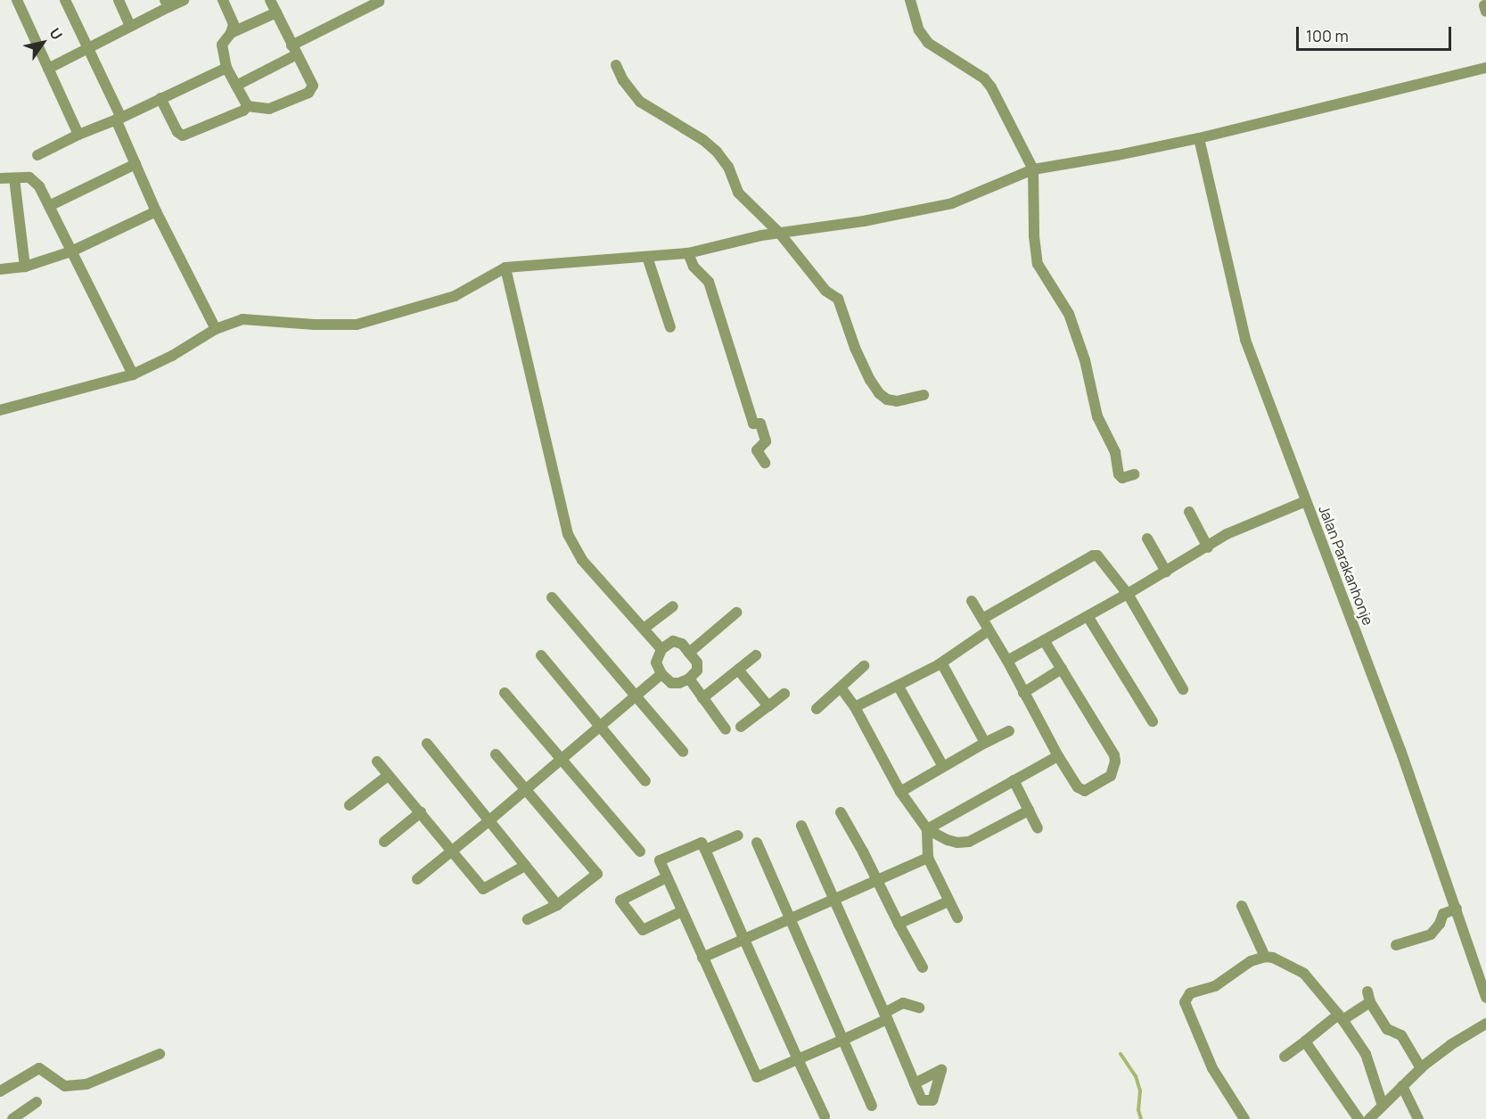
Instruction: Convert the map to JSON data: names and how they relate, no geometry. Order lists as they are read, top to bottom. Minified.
{"streets":{"street":["Jalan Parakanhonje"]},"scale_bar":"100 m","north":"top right"}
